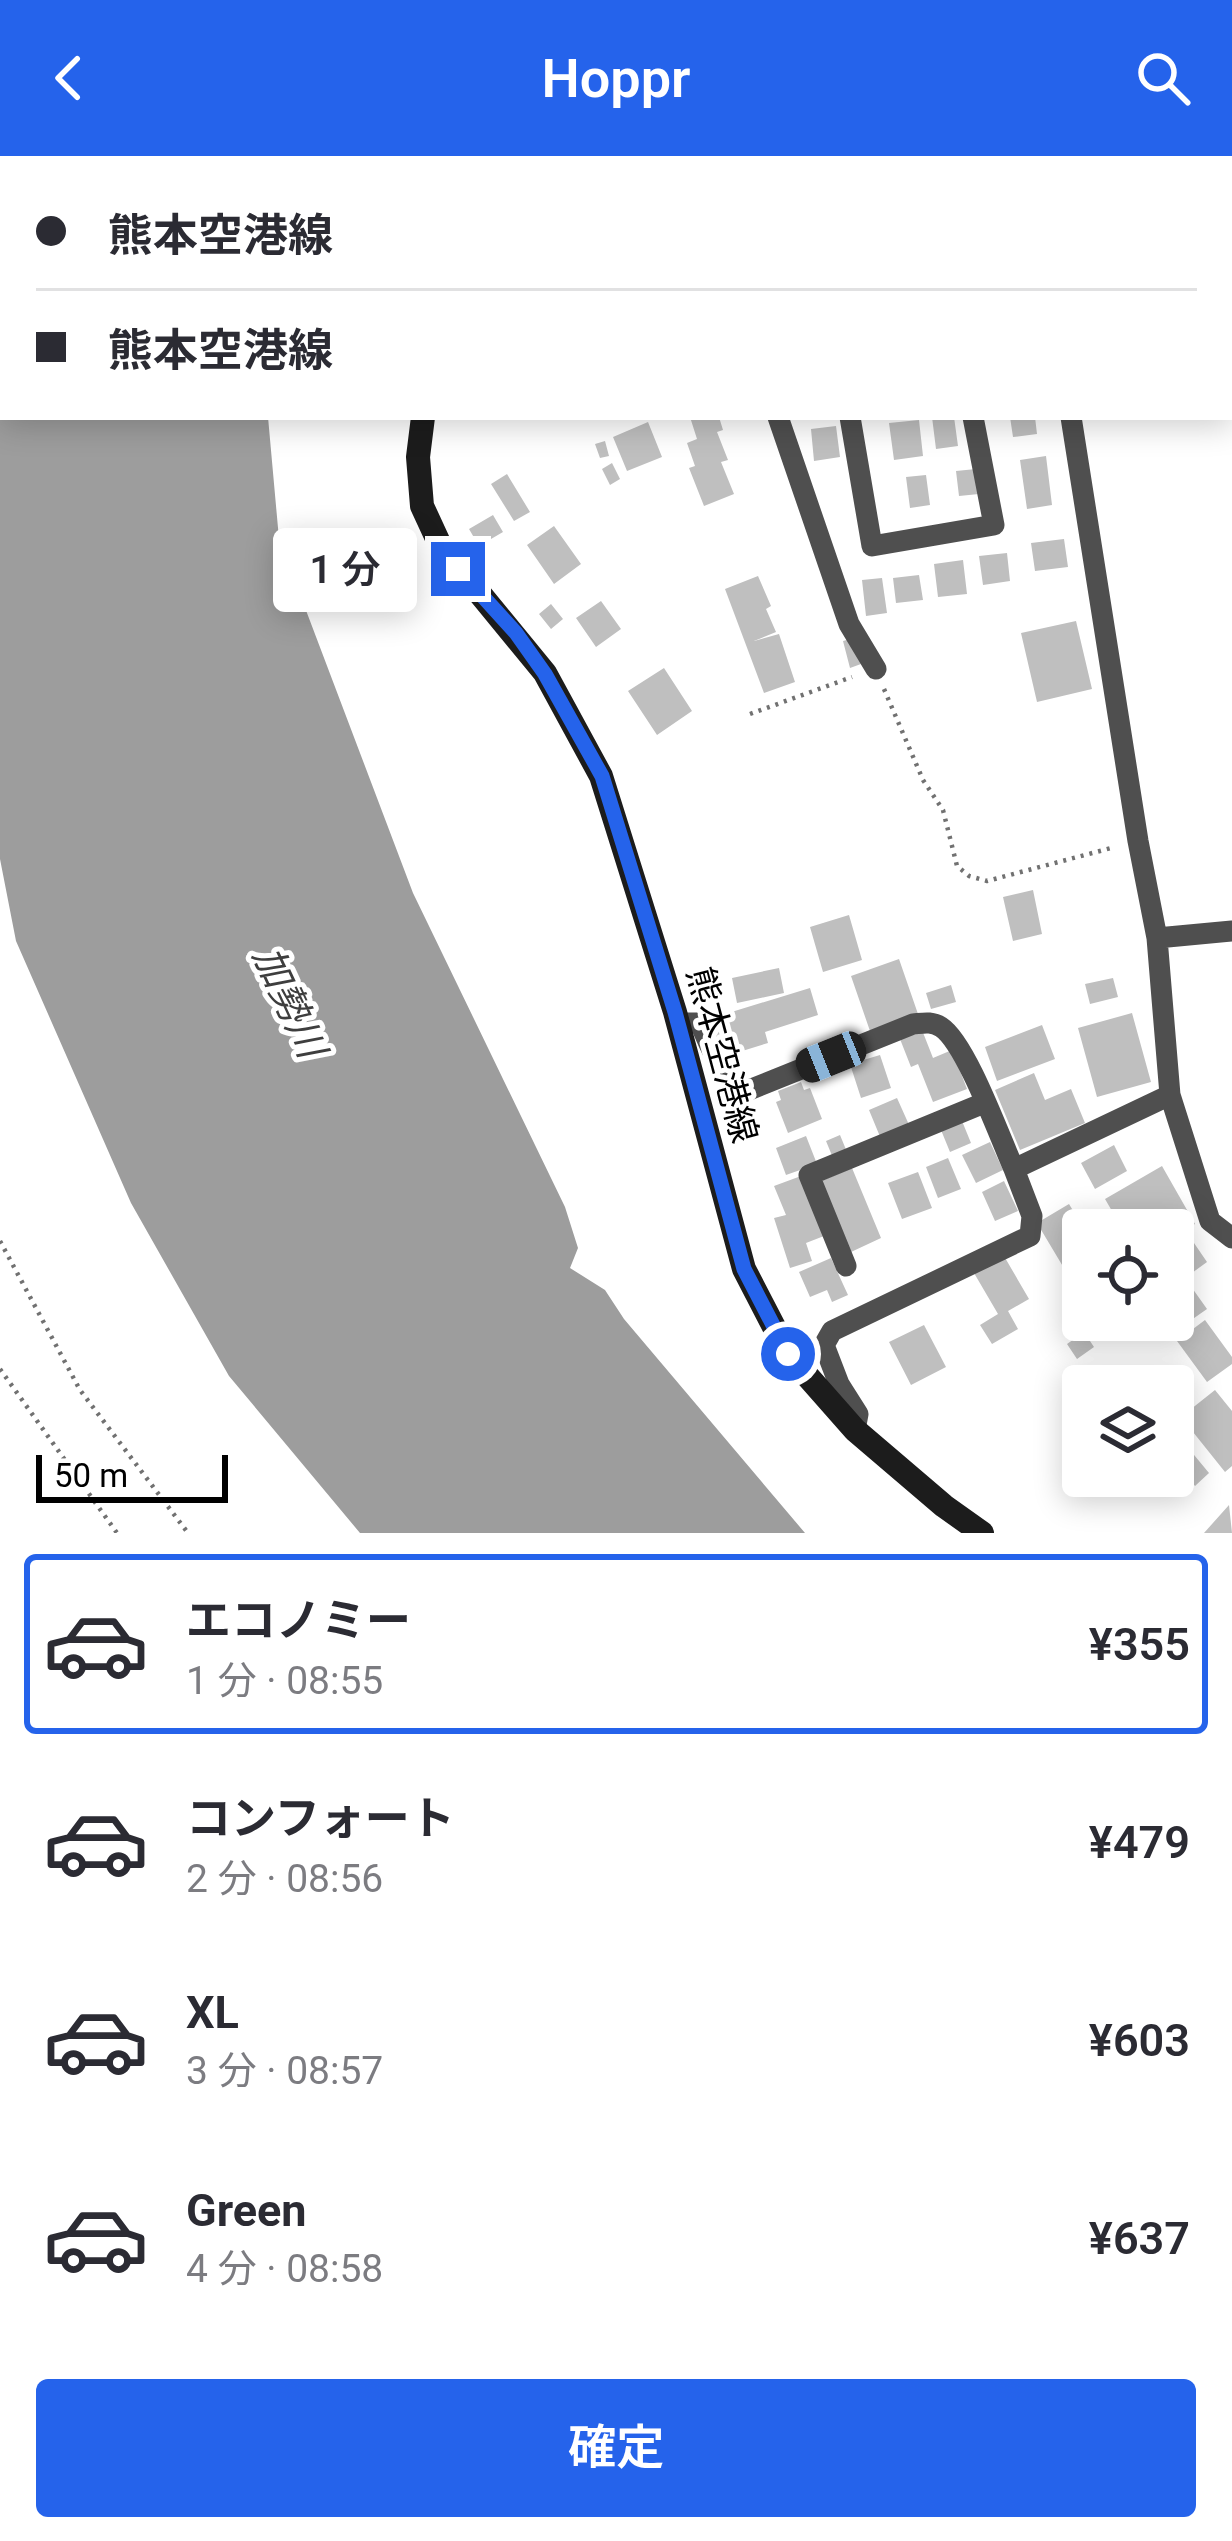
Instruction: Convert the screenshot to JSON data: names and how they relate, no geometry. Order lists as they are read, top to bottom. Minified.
{"streets":{"main road":["熊本空港線"]},"water":["加勢川"],"scale_bar":"50 m","page":{"header":"Hoppr","banner":["熊本空港線","熊本空港線"],"bubble":"1 分","scale":"50 m","list":[{"name":"エコノミー","note":"1 分 · 08:55","value":"¥355"},{"name":"コンフォート","note":"2 分 · 08:56","value":"¥479"},{"name":"XL","note":"3 分 · 08:57","value":"¥603"},{"name":"Green","note":"4 分 · 08:58","value":"¥637"}],"buttons":"確定"}}
